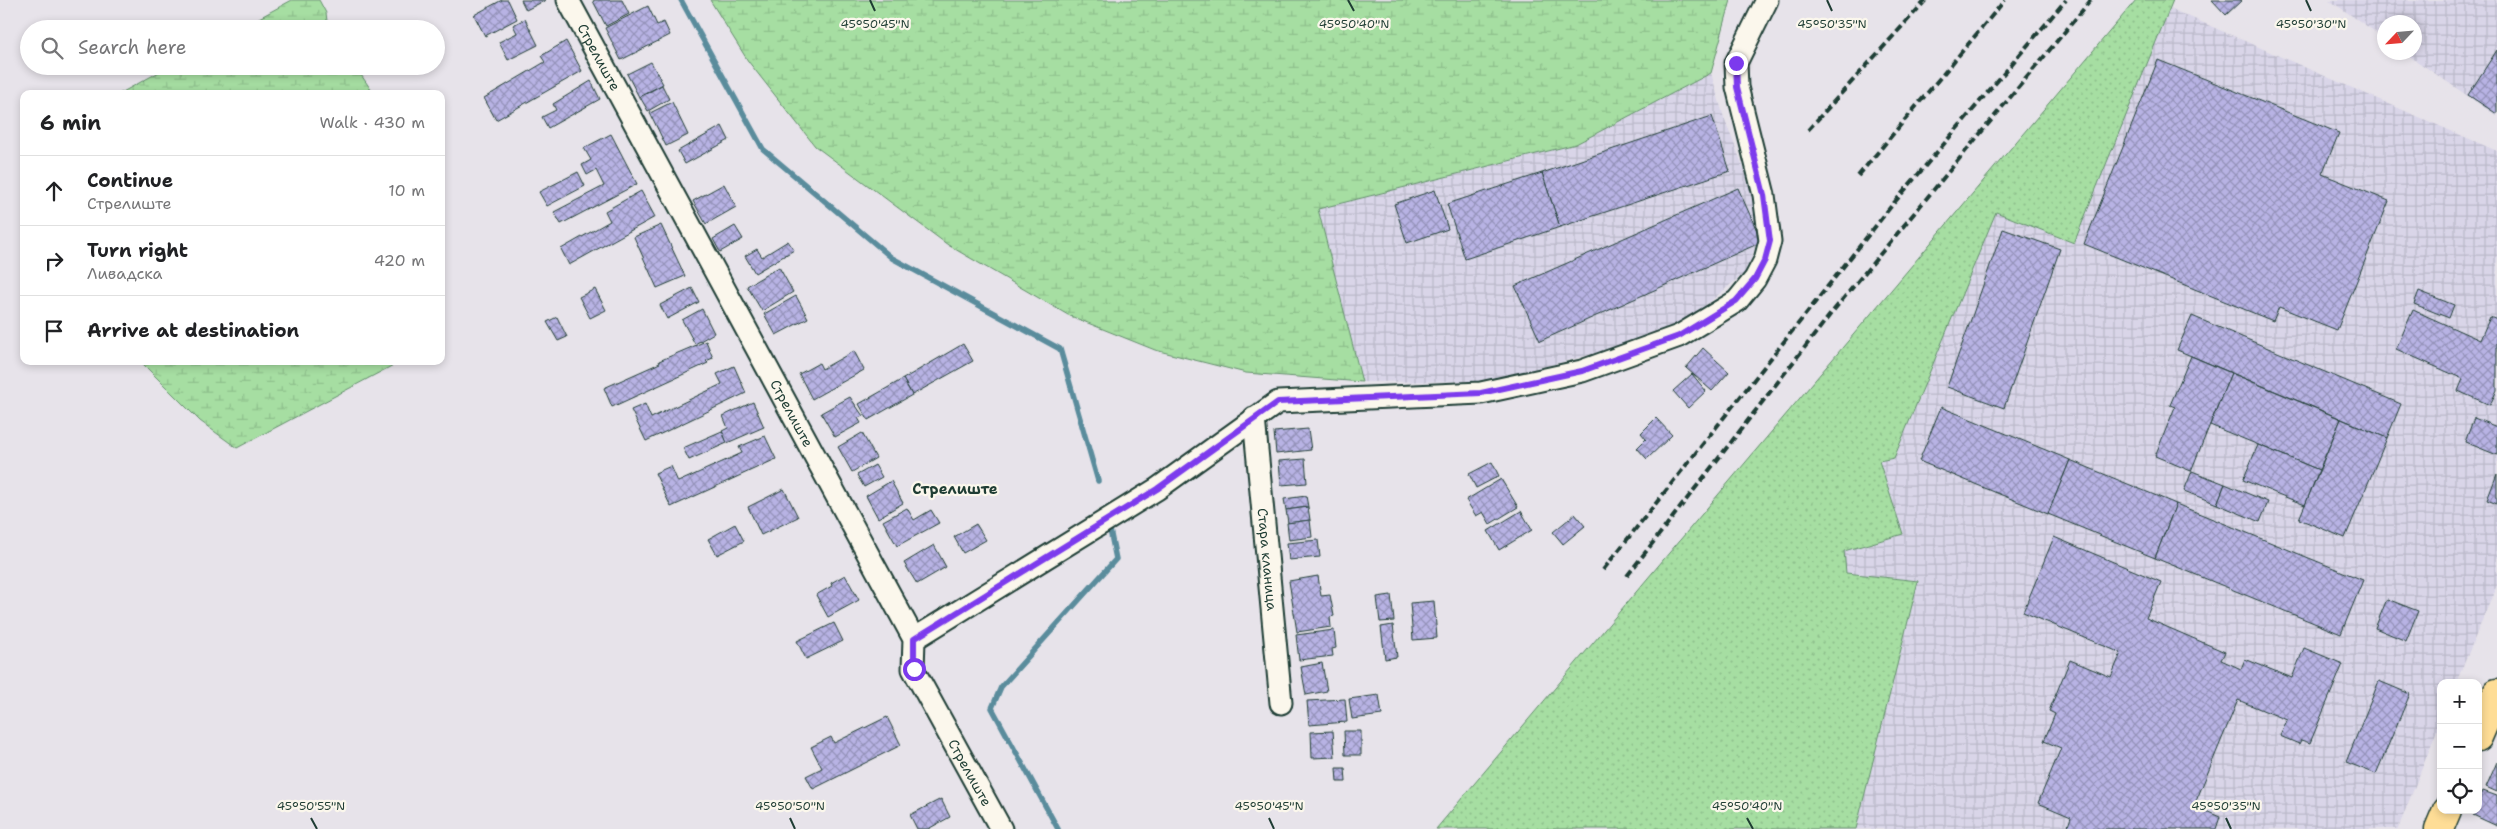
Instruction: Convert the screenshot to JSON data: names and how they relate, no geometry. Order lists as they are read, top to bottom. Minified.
{"streets":{"street":["Стрелиште","Стара кланица"]},"districts":["Стрелиште"],"north":"bottom left","page":{"search":"Search here","heading":["6 min","Walk · 430 m"],"list":[["Continue","Стрелиште","10 m"],["Turn right","Ливадска","420 m"],"Arrive at destination"],"map_buttons":["+","−"]},"coordinates":["45°50'45\"N","45°50'35\"N","45°50'30\"N","45°50'40\"N","45°50'55\"N","45°50'50\"N"]}
